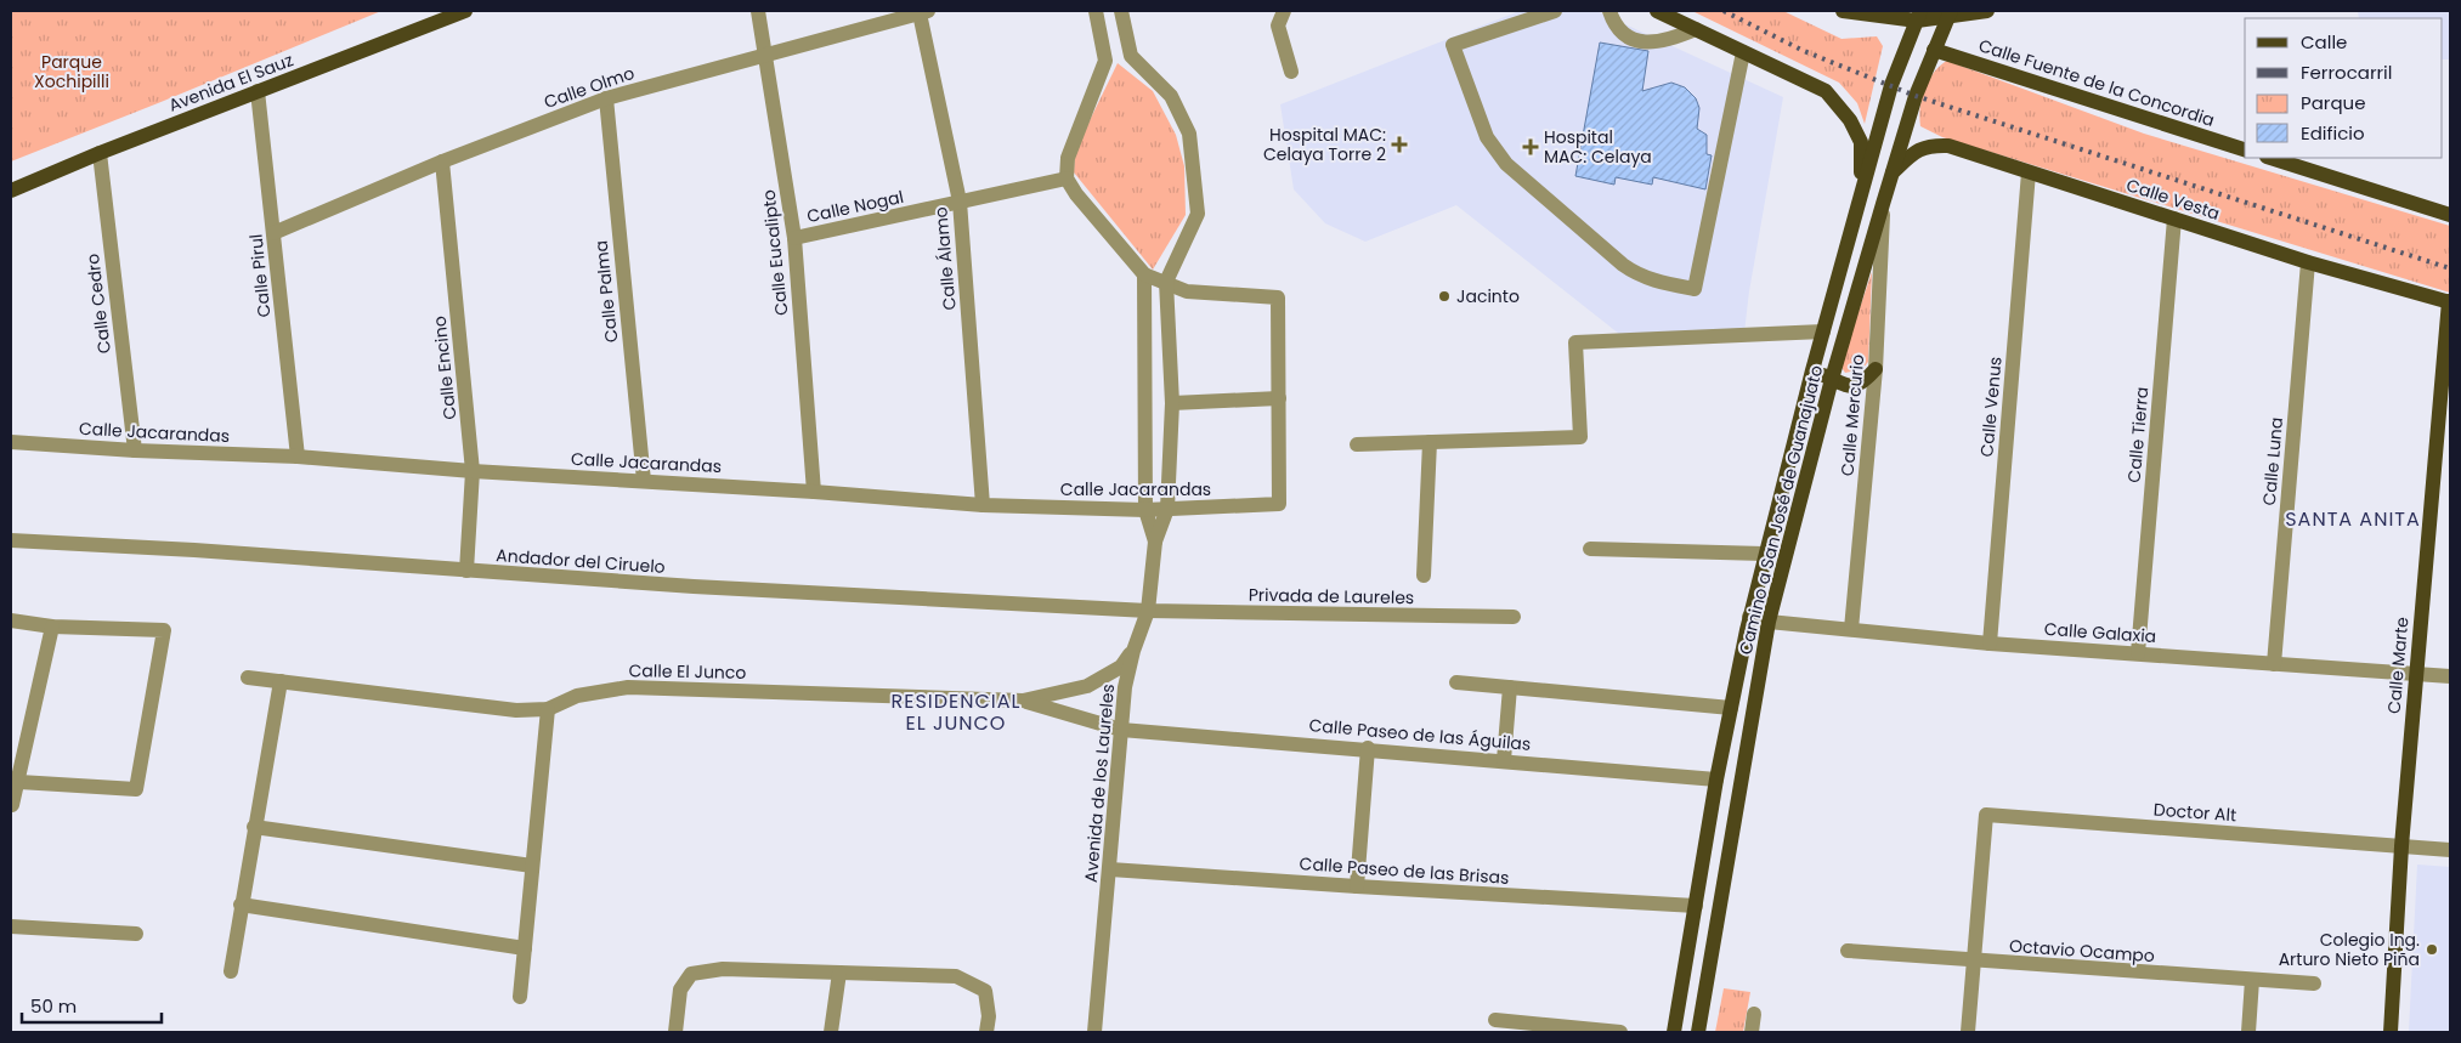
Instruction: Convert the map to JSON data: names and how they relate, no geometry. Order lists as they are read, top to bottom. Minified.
{"streets":{"main road":["Avenida El Sauz","Calle Fuente de la Concordia","Calle Vesta","Camino a San José de Guanajuato","Calle Marte"],"street":["Calle Olmo","Calle Nogal","Calle Eucalipto","Calle Álamo","Calle Pirul","Calle Palma","Calle Cedro","Calle Encino","Calle Venus","Calle Mercurio","Calle Jacarandas","Calle Tierra","Calle Luna","Andador del Ciruelo","Privada de Laureles","Calle Galaxia","Calle El Junco","Calle Paseo de las Águilas","Avenida de los Laureles","Doctor Alt","Calle Paseo de las Brisas","Octavio Ocampo"]},"crossings":[["Avenida El Sauz","Calle Pirul"],["Avenida El Sauz","Calle Cedro"],["Calle Fuente de la Concordia","Camino a San José de Guanajuato"],["Calle Olmo","Calle Eucalipto"],["Calle Olmo","Calle Álamo"],["Calle Olmo","Calle Pirul"],["Calle Olmo","Calle Palma"],["Calle Olmo","Calle Encino"],["Calle Vesta","Calle Venus"],["Calle Vesta","Calle Tierra"],["Calle Vesta","Calle Luna"],["Calle Vesta","Camino a San José de Guanajuato"],["Calle Vesta","Calle Marte"],["Calle Nogal","Calle Eucalipto"],["Calle Nogal","Calle Álamo"],["Calle Eucalipto","Calle Jacarandas"],["Calle Álamo","Calle Jacarandas"],["Calle Pirul","Calle Jacarandas"],["Calle Palma","Calle Jacarandas"],["Calle Cedro","Calle Jacarandas"],["Calle Encino","Calle Jacarandas"],["Calle Encino","Andador del Ciruelo"],["Calle Venus","Calle Galaxia"],["Calle Mercurio","Camino a San José de Guanajuato"],["Calle Mercurio","Calle Galaxia"],["Calle Jacarandas","Avenida de los Laureles"],["Calle Tierra","Calle Galaxia"],["Calle Luna","Calle Galaxia"],["Camino a San José de Guanajuato","Calle Galaxia"],["Camino a San José de Guanajuato","Calle Paseo de las Águilas"],["Camino a San José de Guanajuato","Calle Paseo de las Brisas"],["Andador del Ciruelo","Privada de Laureles"],["Andador del Ciruelo","Avenida de los Laureles"],["Privada de Laureles","Avenida de los Laureles"],["Calle Galaxia","Calle Marte"],["Calle Marte","Doctor Alt"],["Calle El Junco","Calle Paseo de las Águilas"],["Calle El Junco","Avenida de los Laureles"],["Calle Paseo de las Águilas","Avenida de los Laureles"],["Avenida de los Laureles","Calle Paseo de las Brisas"],["Doctor Alt","Octavio Ocampo"]],"districts":["SANTA ANITA","RESIDENCIAL EL JUNCO"],"parks":["Parque Xochipilli"],"places":{"health":["Hospital MAC: Celaya Torre 2","Hospital MAC: Celaya"],"other":["Jacinto","Colegio Ing. Arturo Nieto Piña"]},"legend":["Calle","Ferrocarril","Parque","Edificio"],"scale_bar":"50 m"}
